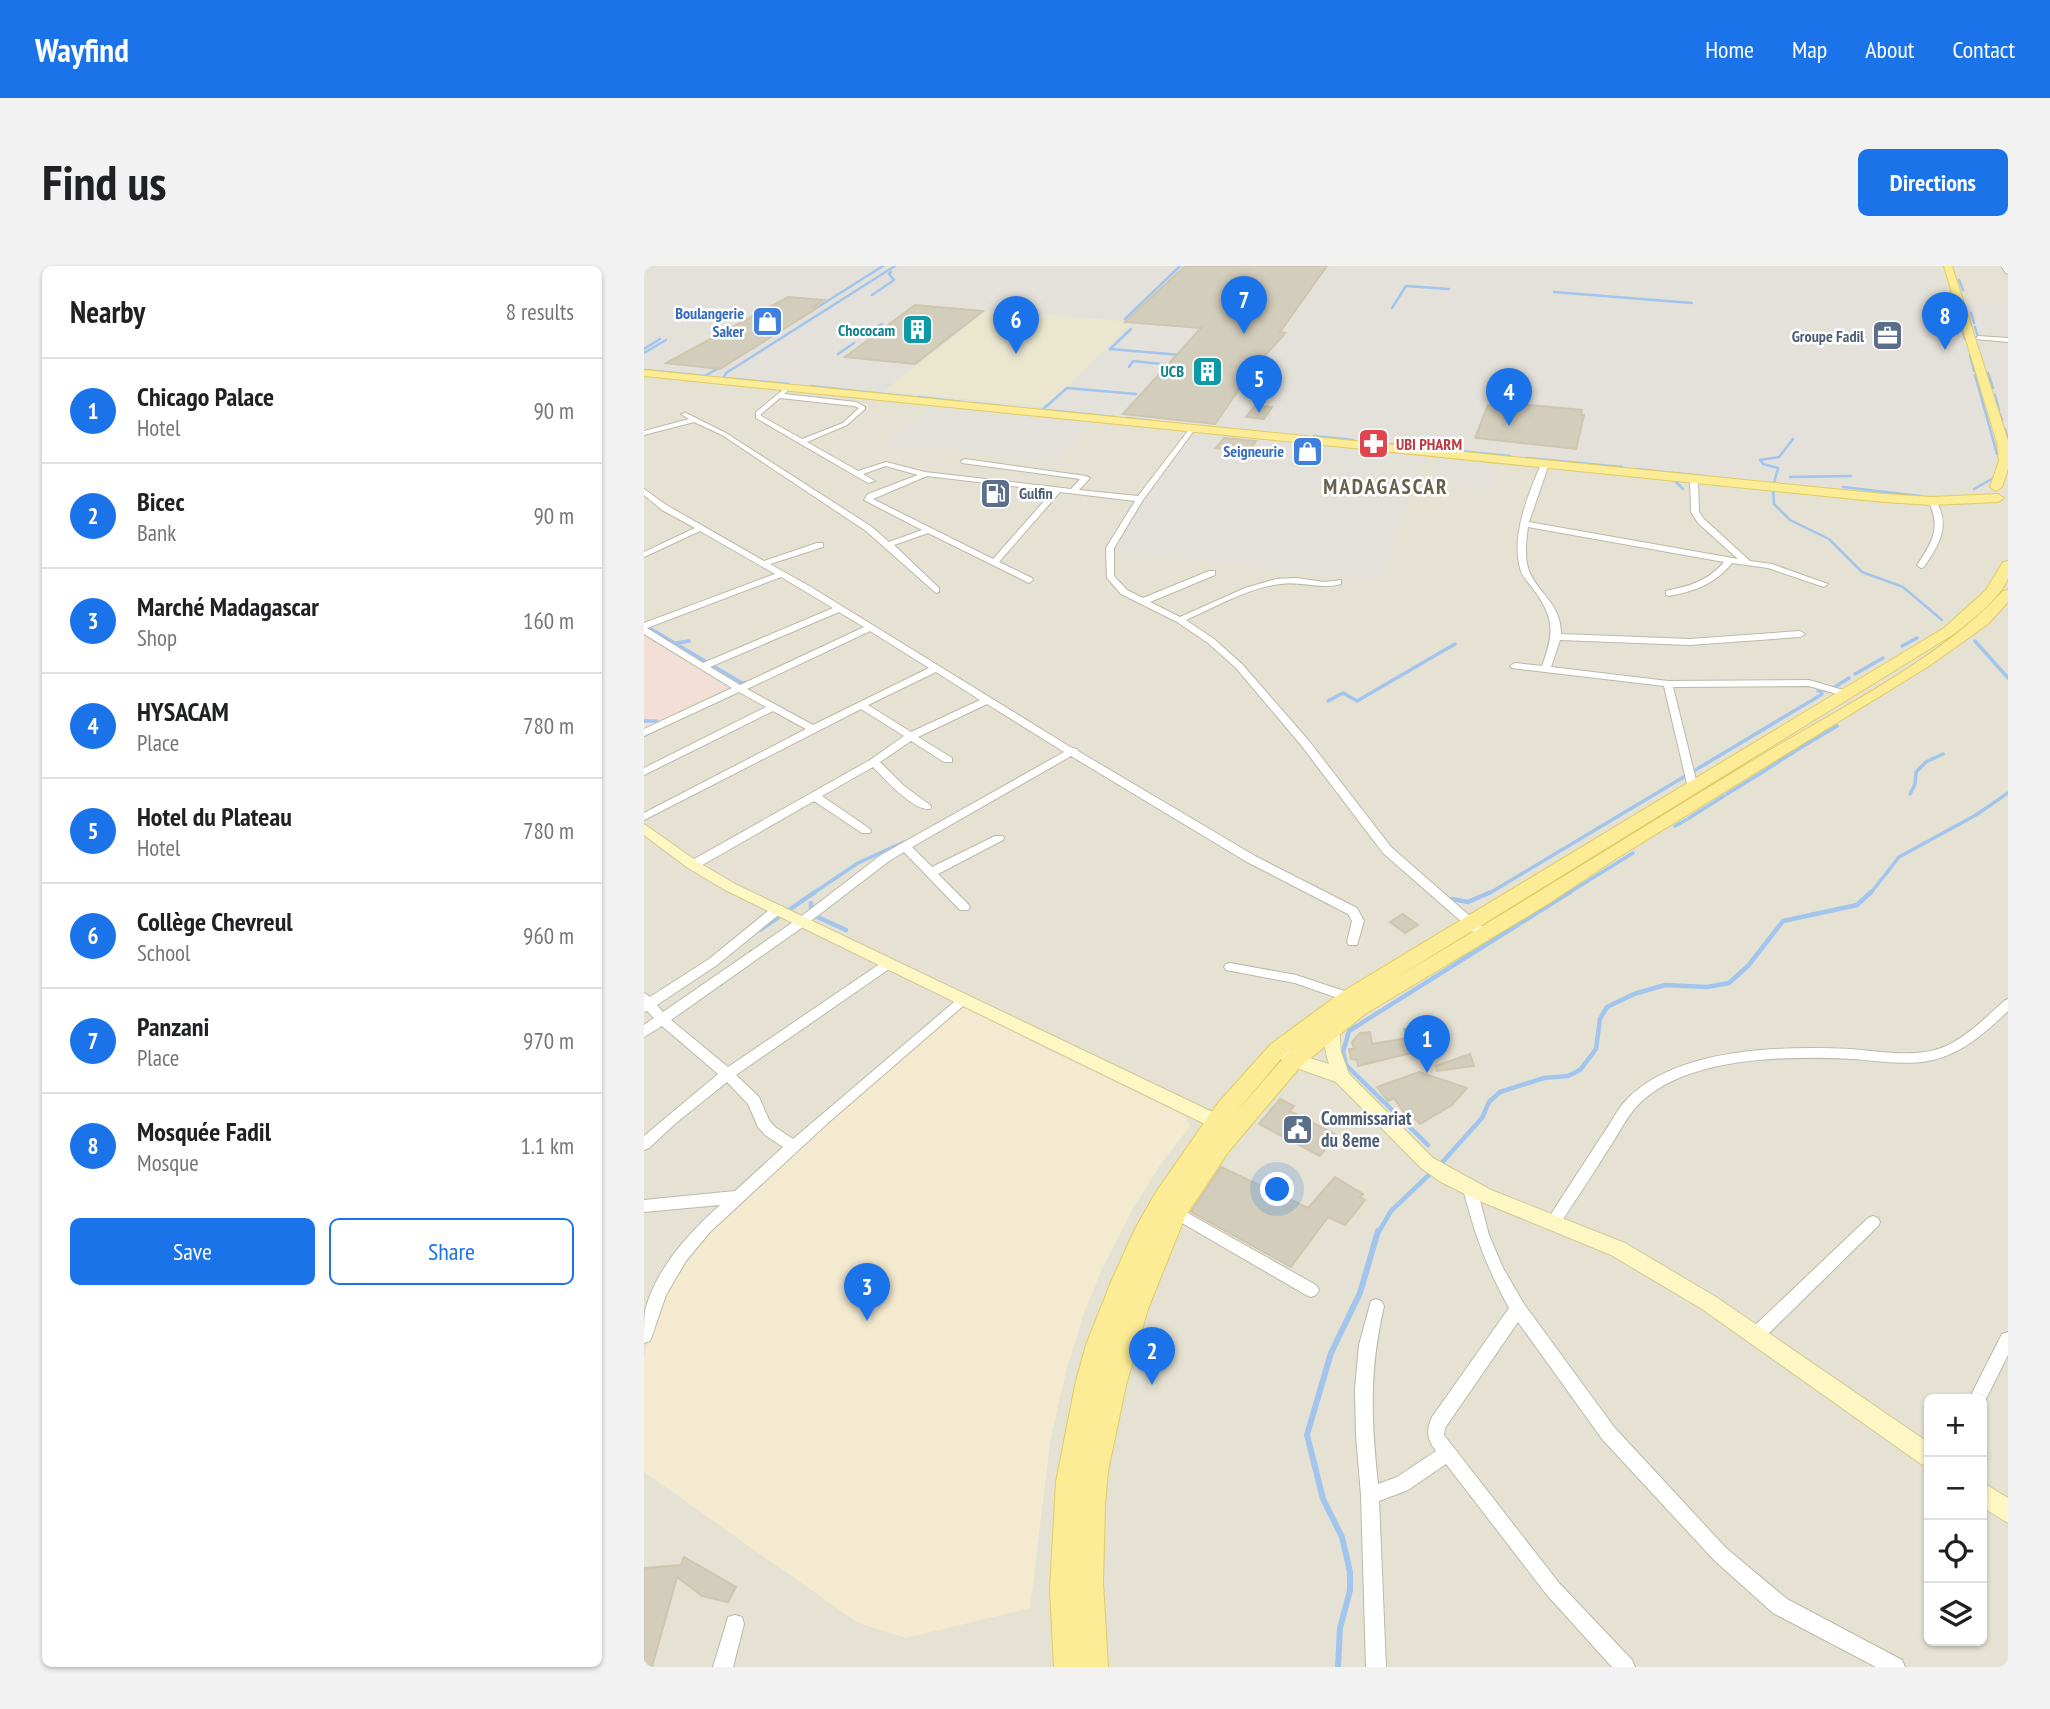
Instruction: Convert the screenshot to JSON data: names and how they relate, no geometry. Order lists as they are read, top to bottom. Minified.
{"districts":["MADAGASCAR"],"places":{"shop":["Boulangerie Saker","Seigneurie"],"building":["Chococam","UCB"],"office":["Groupe Fadil"],"pharmacy":["UBI PHARM"],"fuel station":["Gulfin"],"public building":["Commissariat du 8eme"]},"page":{"header":"Wayfind","nav":["Home","Map","About","Contact"],"buttons":["Directions",["Save","Share"]],"title":"Find us","heading":["Nearby","8 results"],"pins":["7","8","6","5","4","1","3","2"],"list":[{"mark":"1","name":"Chicago Palace","note":"Hotel","value":"90 m"},{"mark":"2","name":"Bicec","note":"Bank","value":"90 m"},{"mark":"3","name":"Marché Madagascar","note":"Shop","value":"160 m"},{"mark":"4","name":"HYSACAM","note":"Place","value":"780 m"},{"mark":"5","name":"Hotel du Plateau","note":"Hotel","value":"780 m"},{"mark":"6","name":"Collège Chevreul","note":"School","value":"960 m"},{"mark":"7","name":"Panzani","note":"Place","value":"970 m"},{"mark":"8","name":"Mosquée Fadil","note":"Mosque","value":"1.1 km"}],"map_buttons":["+","−"]}}
